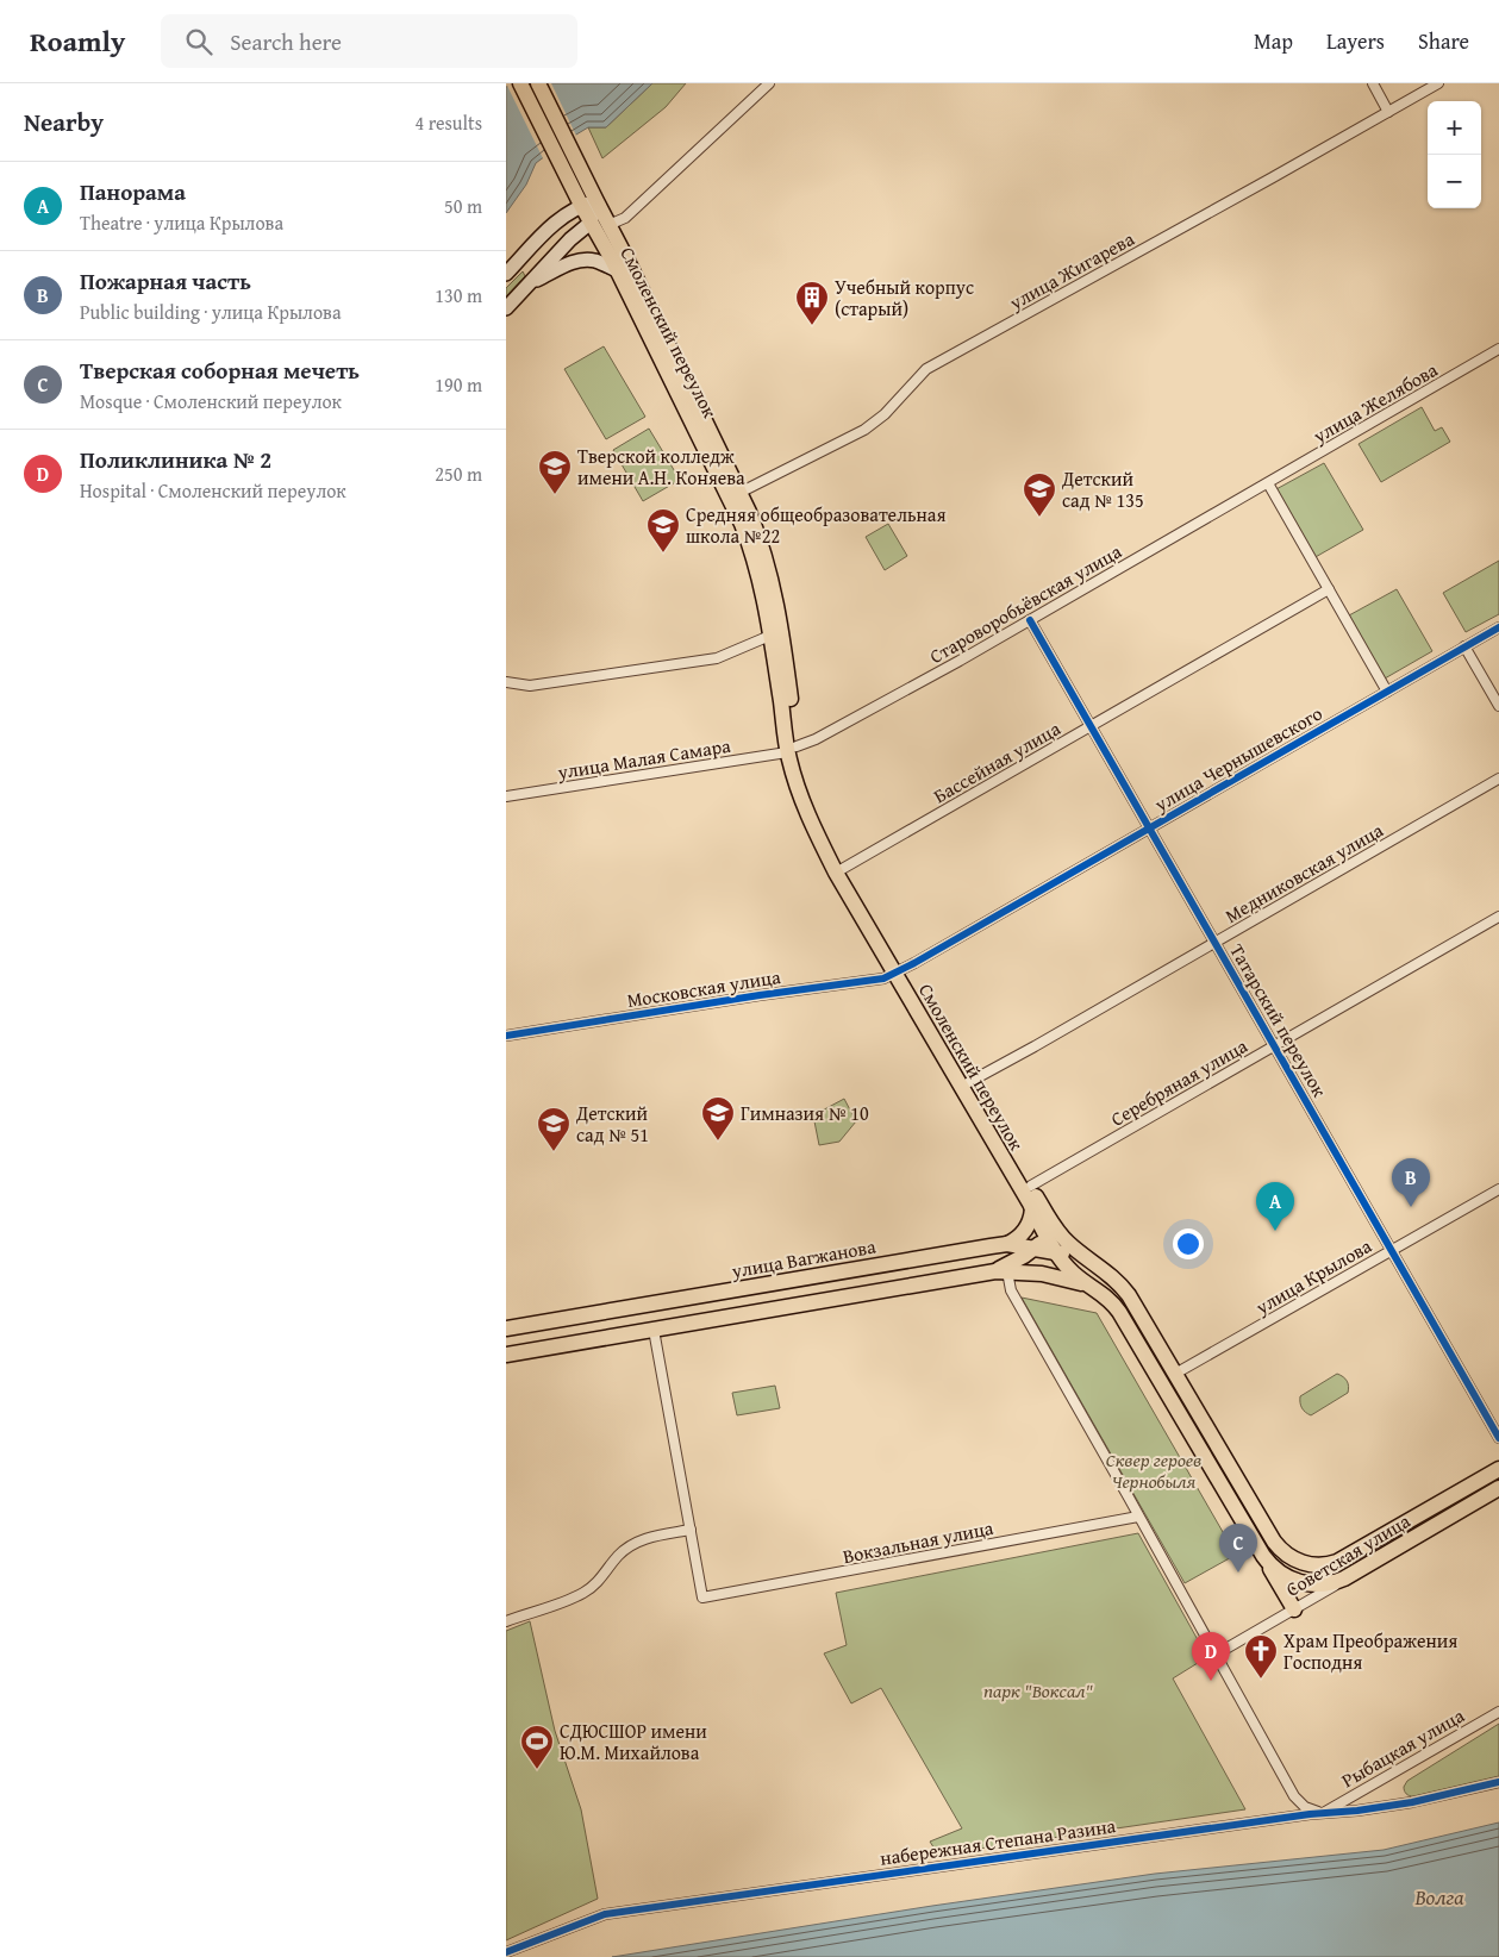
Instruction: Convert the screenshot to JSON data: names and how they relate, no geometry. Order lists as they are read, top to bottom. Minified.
{"streets":{"main road":["Смоленский переулок","улица Вагжанова","Советская улица"],"street":["улица Жигарева","улица Желябова","Староворобьёвская улица","улица Малая Самара","улица Чернышевского","Бассейная улица","Медниковская улица","Московская улица","Татарский переулок","Серебряная улица","улица Крылова","Вокзальная улица","Рыбацкая улица","набережная Степана Разина"]},"crossings":[["улица Жигарева","Смоленский переулок"],["Смоленский переулок","Староворобьёвская улица"],["Смоленский переулок","улица Малая Самара"],["Смоленский переулок","улица Чернышевского"],["Смоленский переулок","Бассейная улица"],["Смоленский переулок","Медниковская улица"],["Смоленский переулок","Московская улица"],["Смоленский переулок","Серебряная улица"],["Смоленский переулок","улица Вагжанова"],["Смоленский переулок","улица Крылова"],["Смоленский переулок","Советская улица"],["улица Желябова","Староворобьёвская улица"],["Староворобьёвская улица","улица Малая Самара"],["Староворобьёвская улица","Татарский переулок"],["улица Чернышевского","Московская улица"],["улица Чернышевского","Татарский переулок"],["Бассейная улица","Татарский переулок"],["Медниковская улица","Татарский переулок"],["Татарский переулок","Серебряная улица"],["Татарский переулок","улица Крылова"],["Рыбацкая улица","набережная Степана Разина"]],"water":["Волга"],"parks":["Сквер героев Чернобыля","парк \"Воксал\""],"places":{"building":["Учебный корпус (старый)"],"school or university":["Тверской колледж имени А.Н. Коняева","Детский сад № 135","Средняя общеобразовательная школа №22","Гимназия № 10","Детский сад № 51"],"church":["Храм Преображения Господня"],"sports":["СДЮСШОР имени Ю.М. Михайлова"]},"page":{"header":"Roamly","search":"Search here","nav":["Map","Layers","Share"],"heading":["Nearby","4 results"],"map_buttons":["+","−"],"list":[{"mark":"A","name":"Панорама","note":"Theatre · улица Крылова","value":"50 m"},{"mark":"B","name":"Пожарная часть","note":"Public building · улица Крылова","value":"130 m"},{"mark":"C","name":"Тверская соборная мечеть","note":"Mosque · Смоленский переулок","value":"190 m"},{"mark":"D","name":"Поликлиника № 2","note":"Hospital · Смоленский переулок","value":"250 m"}],"pins":["B","A","C","D"]}}
